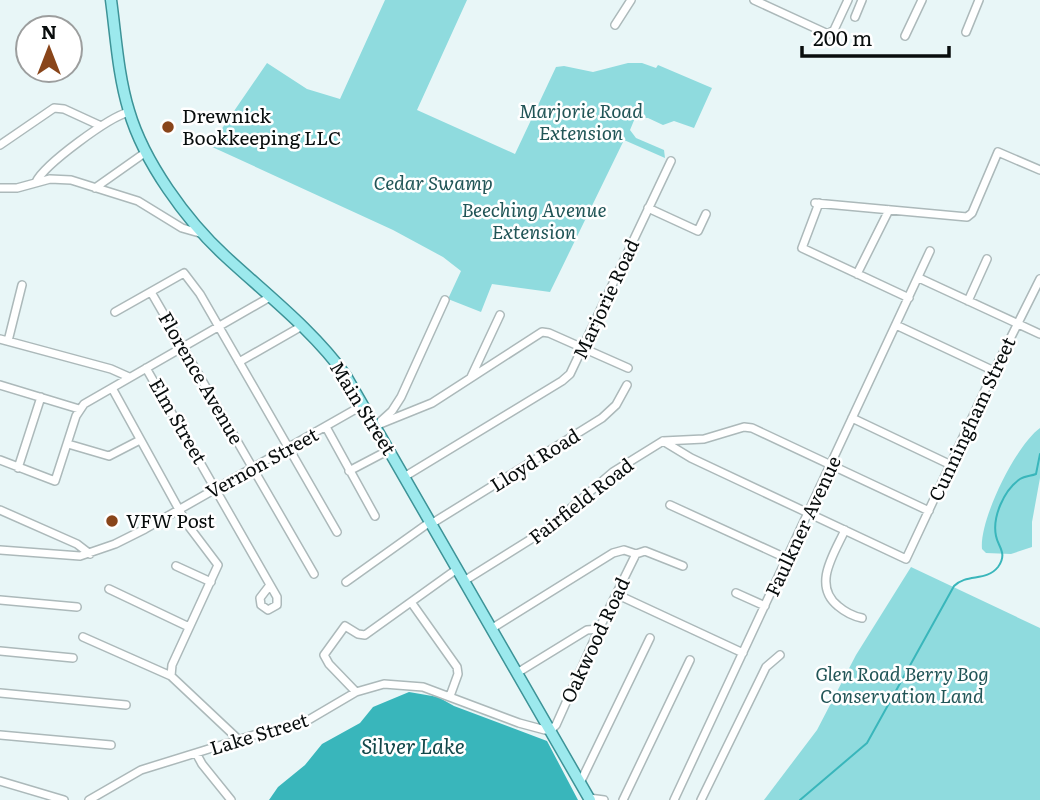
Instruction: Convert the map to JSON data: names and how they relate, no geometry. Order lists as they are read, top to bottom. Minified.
{"streets":{"main road":["Main Street"],"street":["Marjorie Road","Florence Avenue","Cunningham Street","Elm Street","Lloyd Road","Vernon Street","Fairfield Road","Faulkner Avenue","Oakwood Road","Lake Street"]},"crossings":[["Marjorie Road","Main Street"],["Florence Avenue","Vernon Street"],["Main Street","Lloyd Road"],["Main Street","Vernon Street"],["Main Street","Fairfield Road"],["Main Street","Oakwood Road"],["Main Street","Lake Street"],["Elm Street","Vernon Street"],["Fairfield Road","Faulkner Avenue"],["Oakwood Road","Lake Street"]],"water":["Silver Lake"],"parks":["Marjorie Road Extension","Cedar Swamp","Beeching Avenue Extension","Glen Road Berry Bog Conservation Land"],"places":["Drewnick Bookkeeping LLC","VFW Post"],"scale_bar":"200 m","north":"top"}
